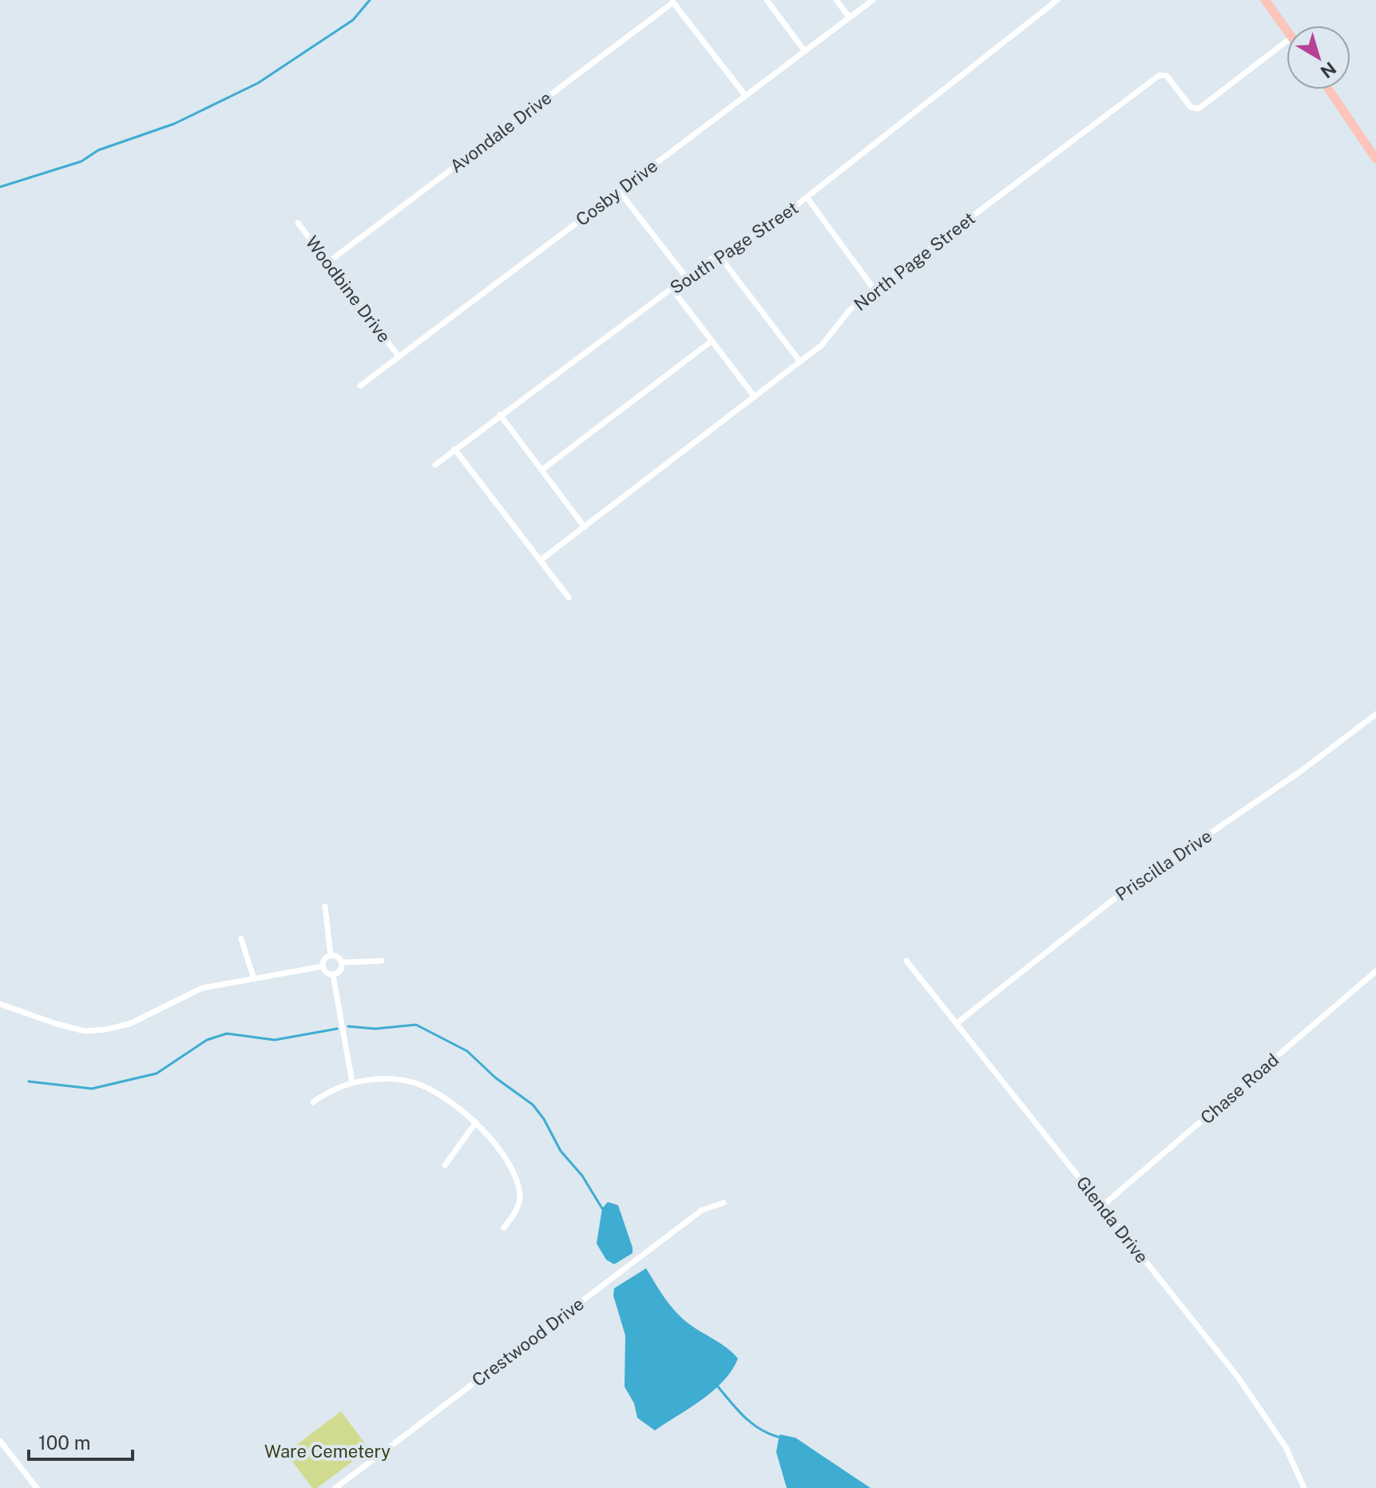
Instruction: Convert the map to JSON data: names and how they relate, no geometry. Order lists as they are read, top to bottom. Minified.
{"streets":{"street":["Avondale Drive","Cosby Drive","South Page Street","North Page Street","Woodbine Drive","Priscilla Drive","Chase Road","Glenda Drive","Crestwood Drive"]},"crossings":[["Avondale Drive","Woodbine Drive"],["Cosby Drive","Woodbine Drive"],["Priscilla Drive","Glenda Drive"],["Chase Road","Glenda Drive"]],"parks":["Ware Cemetery"],"scale_bar":"100 m","north":"bottom right"}
